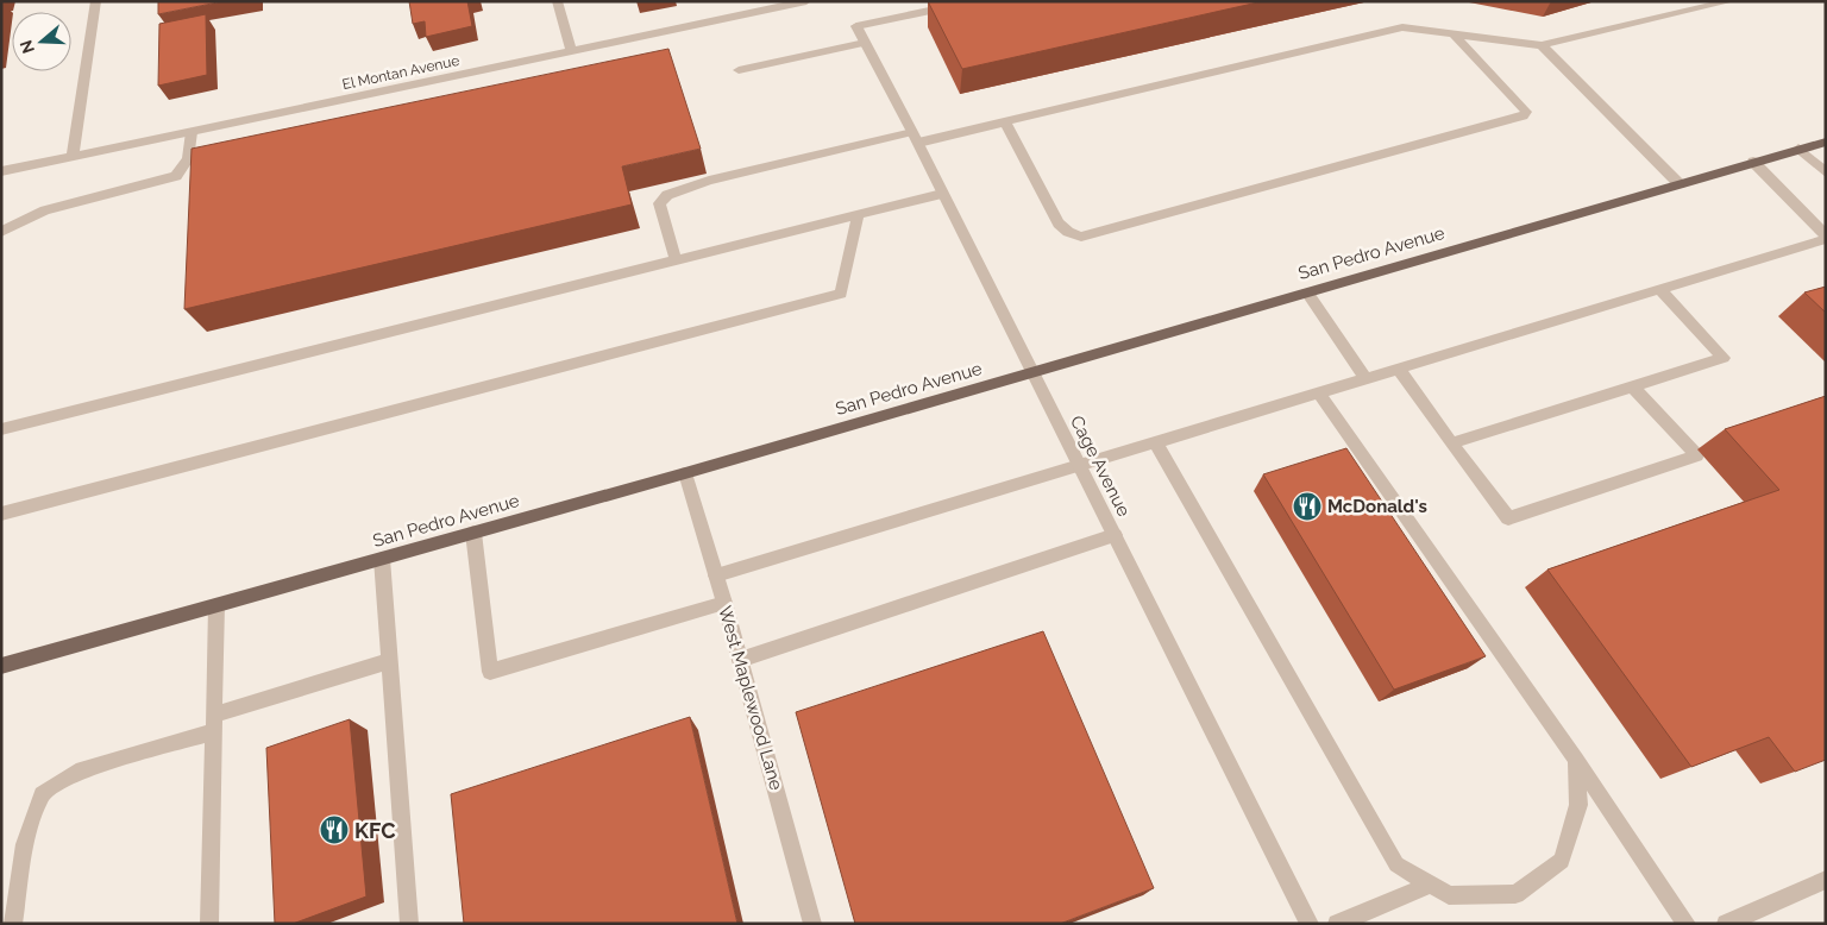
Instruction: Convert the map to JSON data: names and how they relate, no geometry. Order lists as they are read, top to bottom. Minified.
{"streets":{"main road":["San Pedro Avenue"],"street":["El Montan Avenue","Cage Avenue","West Maplewood Lane"]},"crossings":[["San Pedro Avenue","Cage Avenue"],["San Pedro Avenue","West Maplewood Lane"]],"places":{"restaurant":["McDonald's","KFC"]},"north":"left"}
